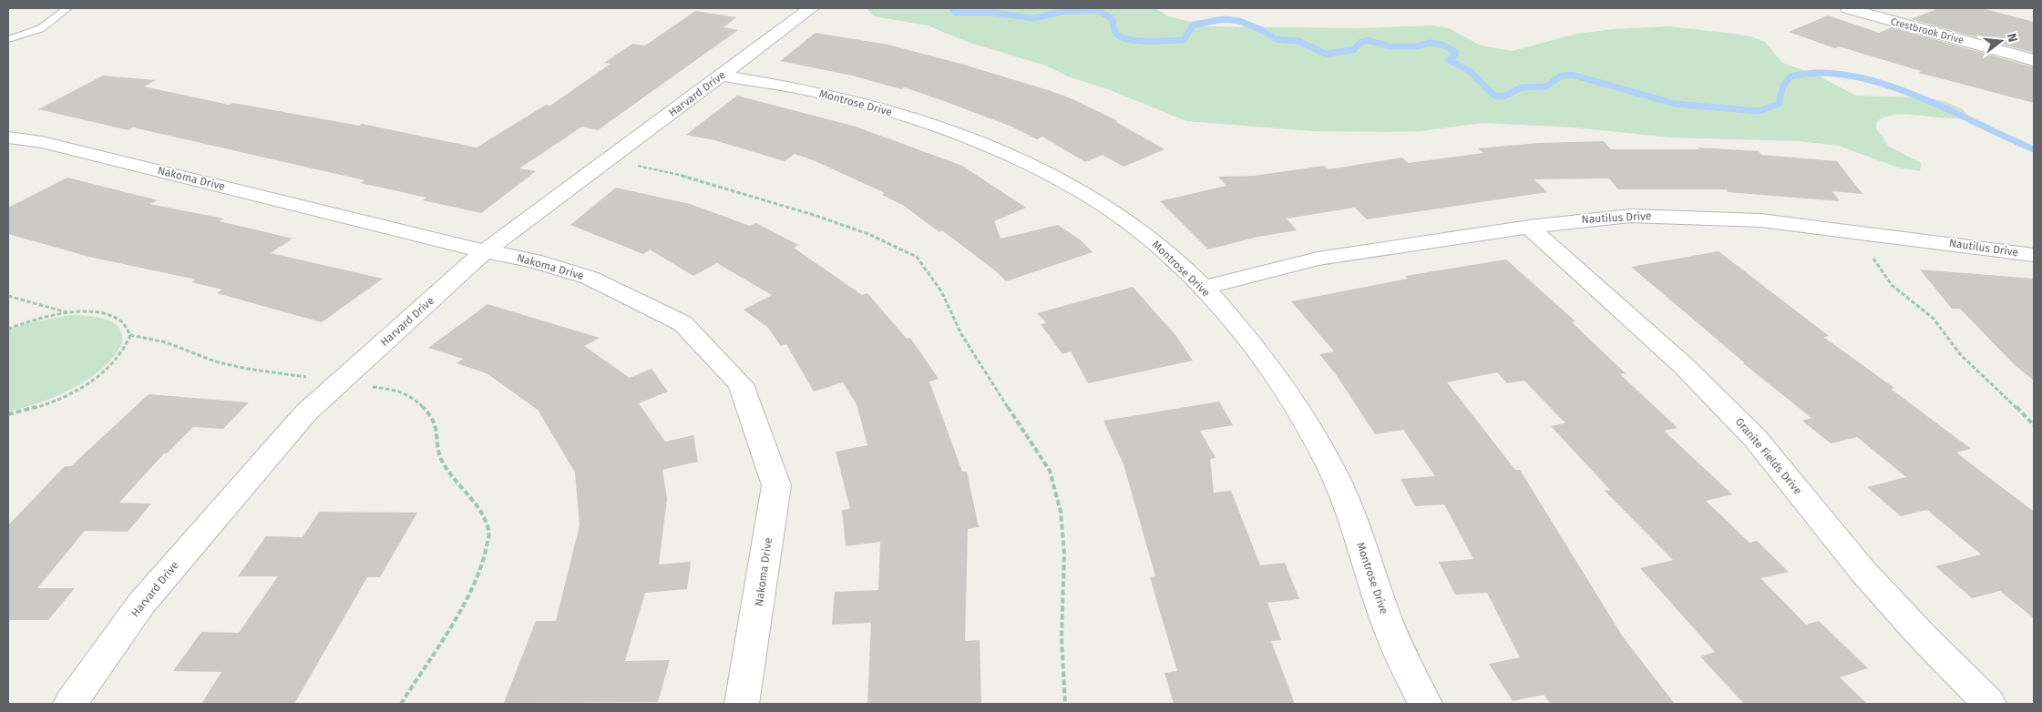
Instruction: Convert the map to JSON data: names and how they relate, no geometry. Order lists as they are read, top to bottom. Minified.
{"streets":{"street":["Crestbrook Drive","Harvard Drive","Montrose Drive","Nakoma Drive","Nautilus Drive","Granite Fields Drive"]},"crossings":[["Harvard Drive","Montrose Drive"],["Harvard Drive","Nakoma Drive"],["Montrose Drive","Nautilus Drive"],["Nautilus Drive","Granite Fields Drive"]],"north":"right"}
